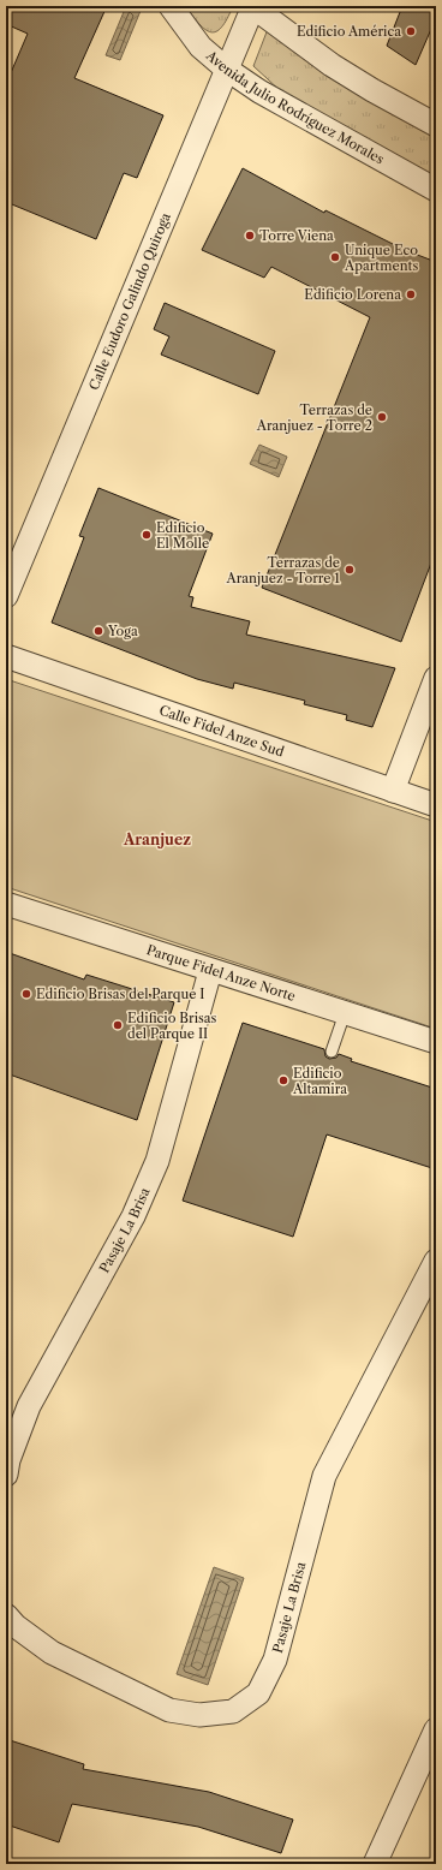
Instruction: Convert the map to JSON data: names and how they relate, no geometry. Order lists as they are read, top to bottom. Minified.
{"streets":{"street":["Avenida Julio Rodríguez Morales","Calle Eudoro Galindo Quiroga","Calle Fidel Anze Sud","Parque Fidel Anze Norte","Pasaje La Brisa"]},"crossings":[["Avenida Julio Rodríguez Morales","Calle Eudoro Galindo Quiroga"],["Parque Fidel Anze Norte","Pasaje La Brisa"]],"districts":["Aranjuez"],"places":["Edificio América","Torre Viena","Unique Eco Apartments","Edificio Lorena","Terrazas de Aranjuez - Torre 2","Edificio El Molle","Terrazas de Aranjuez - Torre 1","Yoga","Edificio Brisas del Parque I","Edificio Brisas del Parque II","Edificio Altamira"]}
